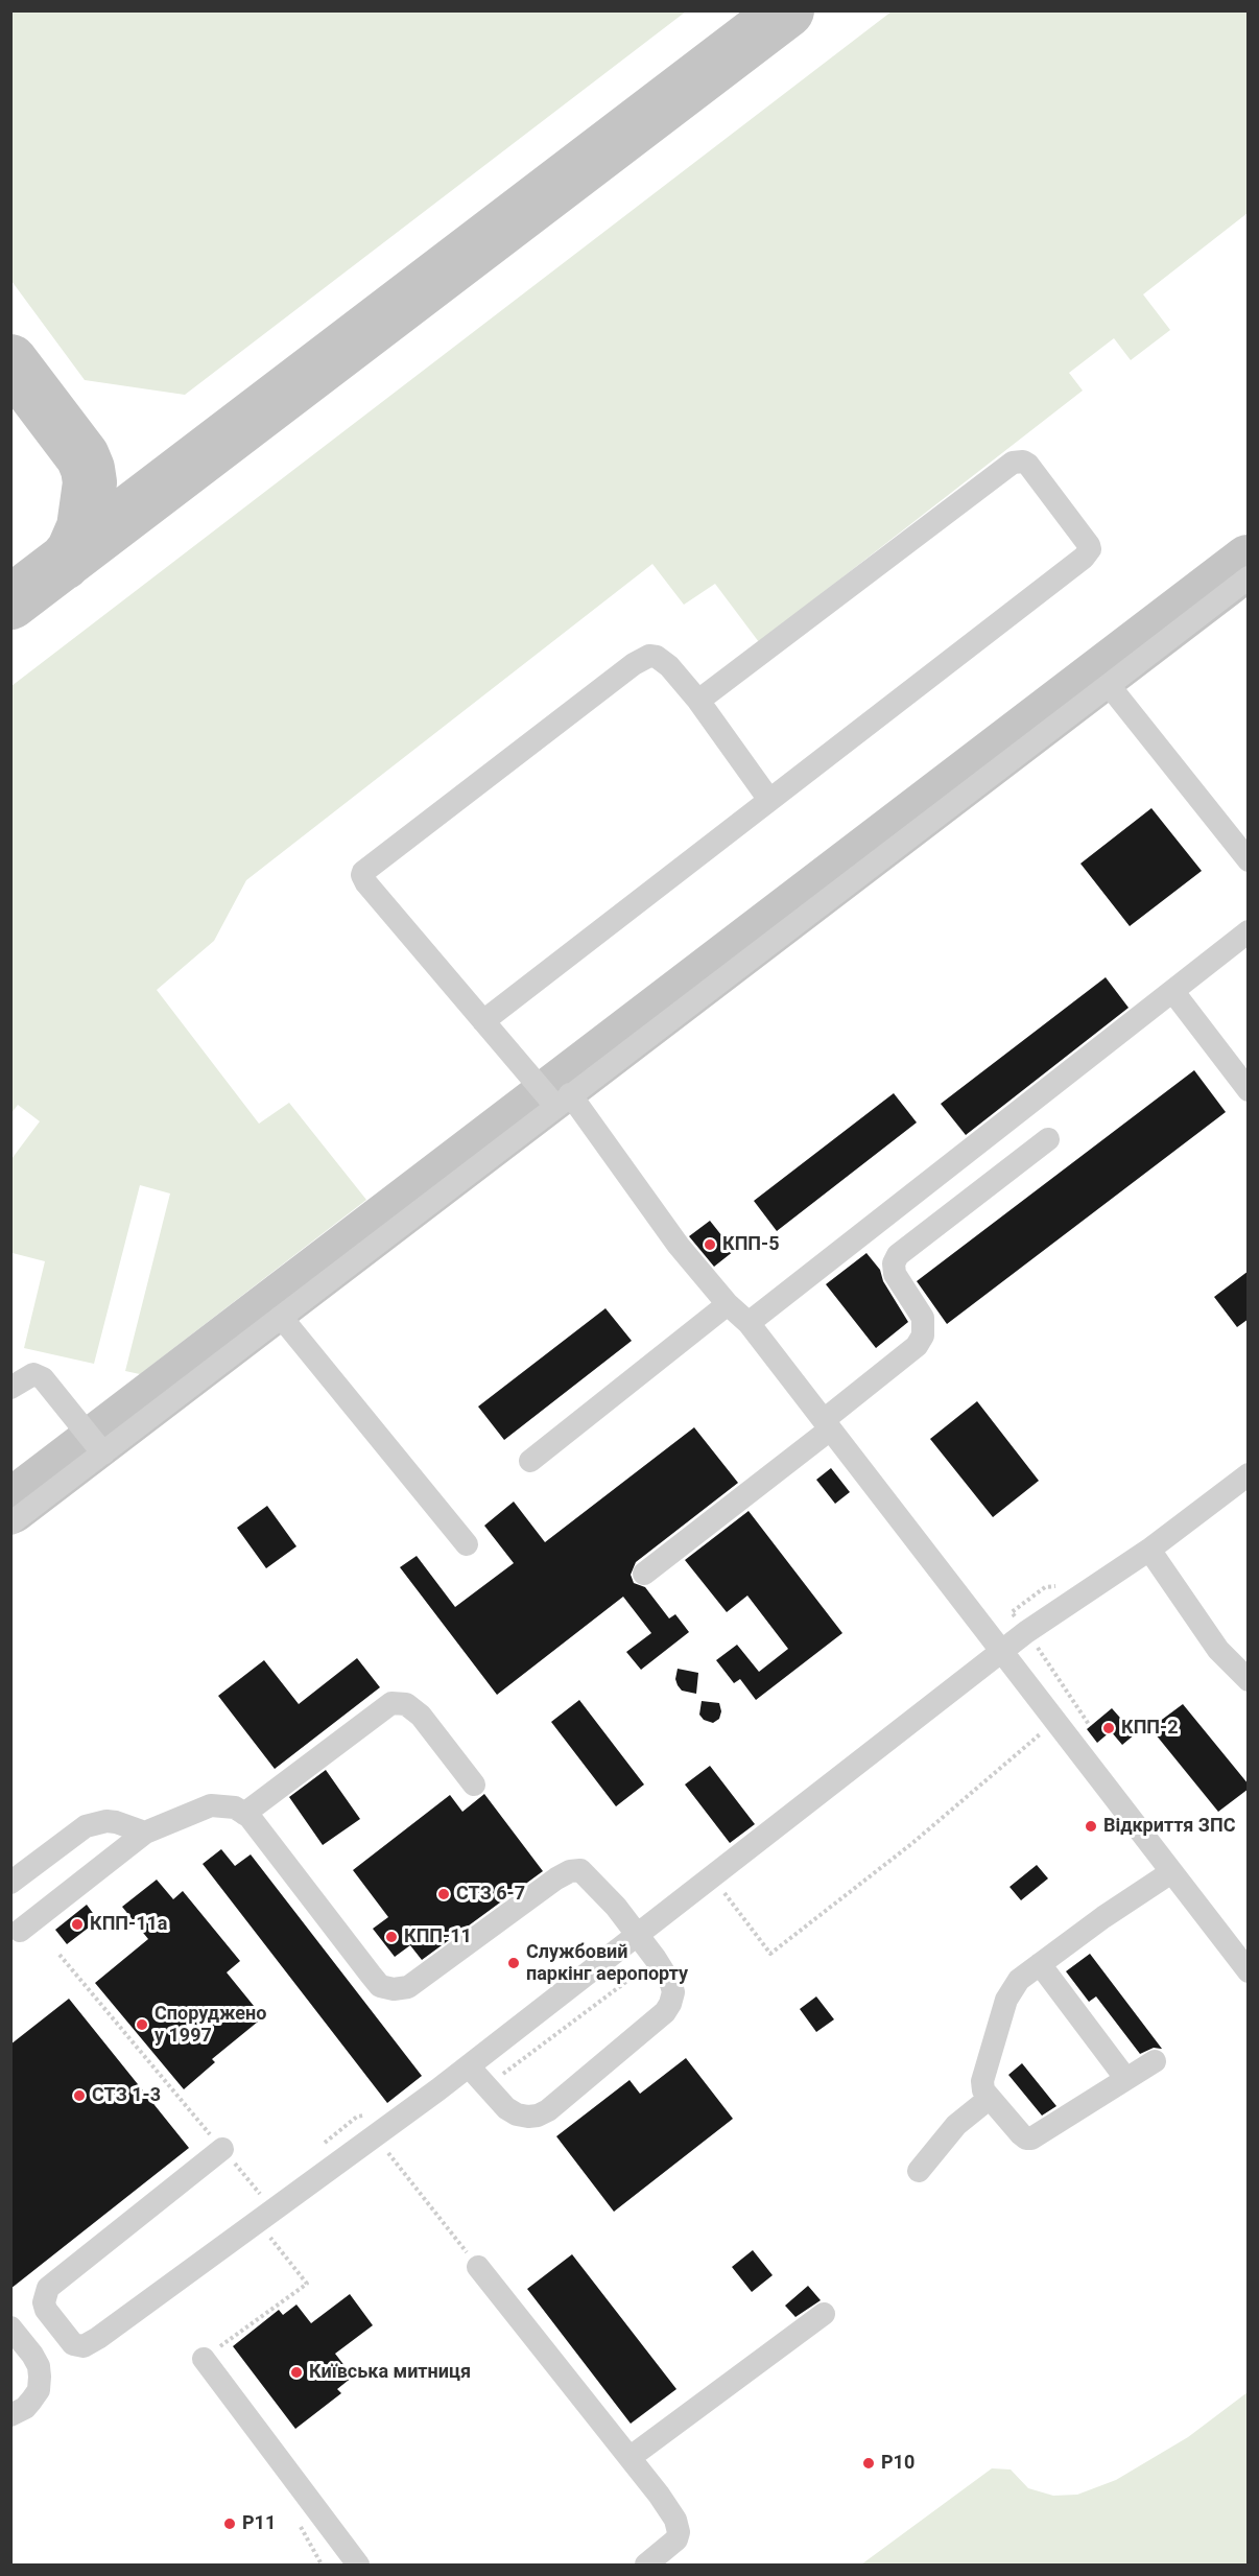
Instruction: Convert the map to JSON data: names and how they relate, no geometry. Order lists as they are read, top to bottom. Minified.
{"places":["КПП-5","КПП-2","Відкриття ЗПС","СТЗ 6-7","КПП-11а","КПП-11","Службовий паркінг аеропорту","Споруджено у 1997","СТЗ 1-3","Київська митниця","P10","P11"]}
